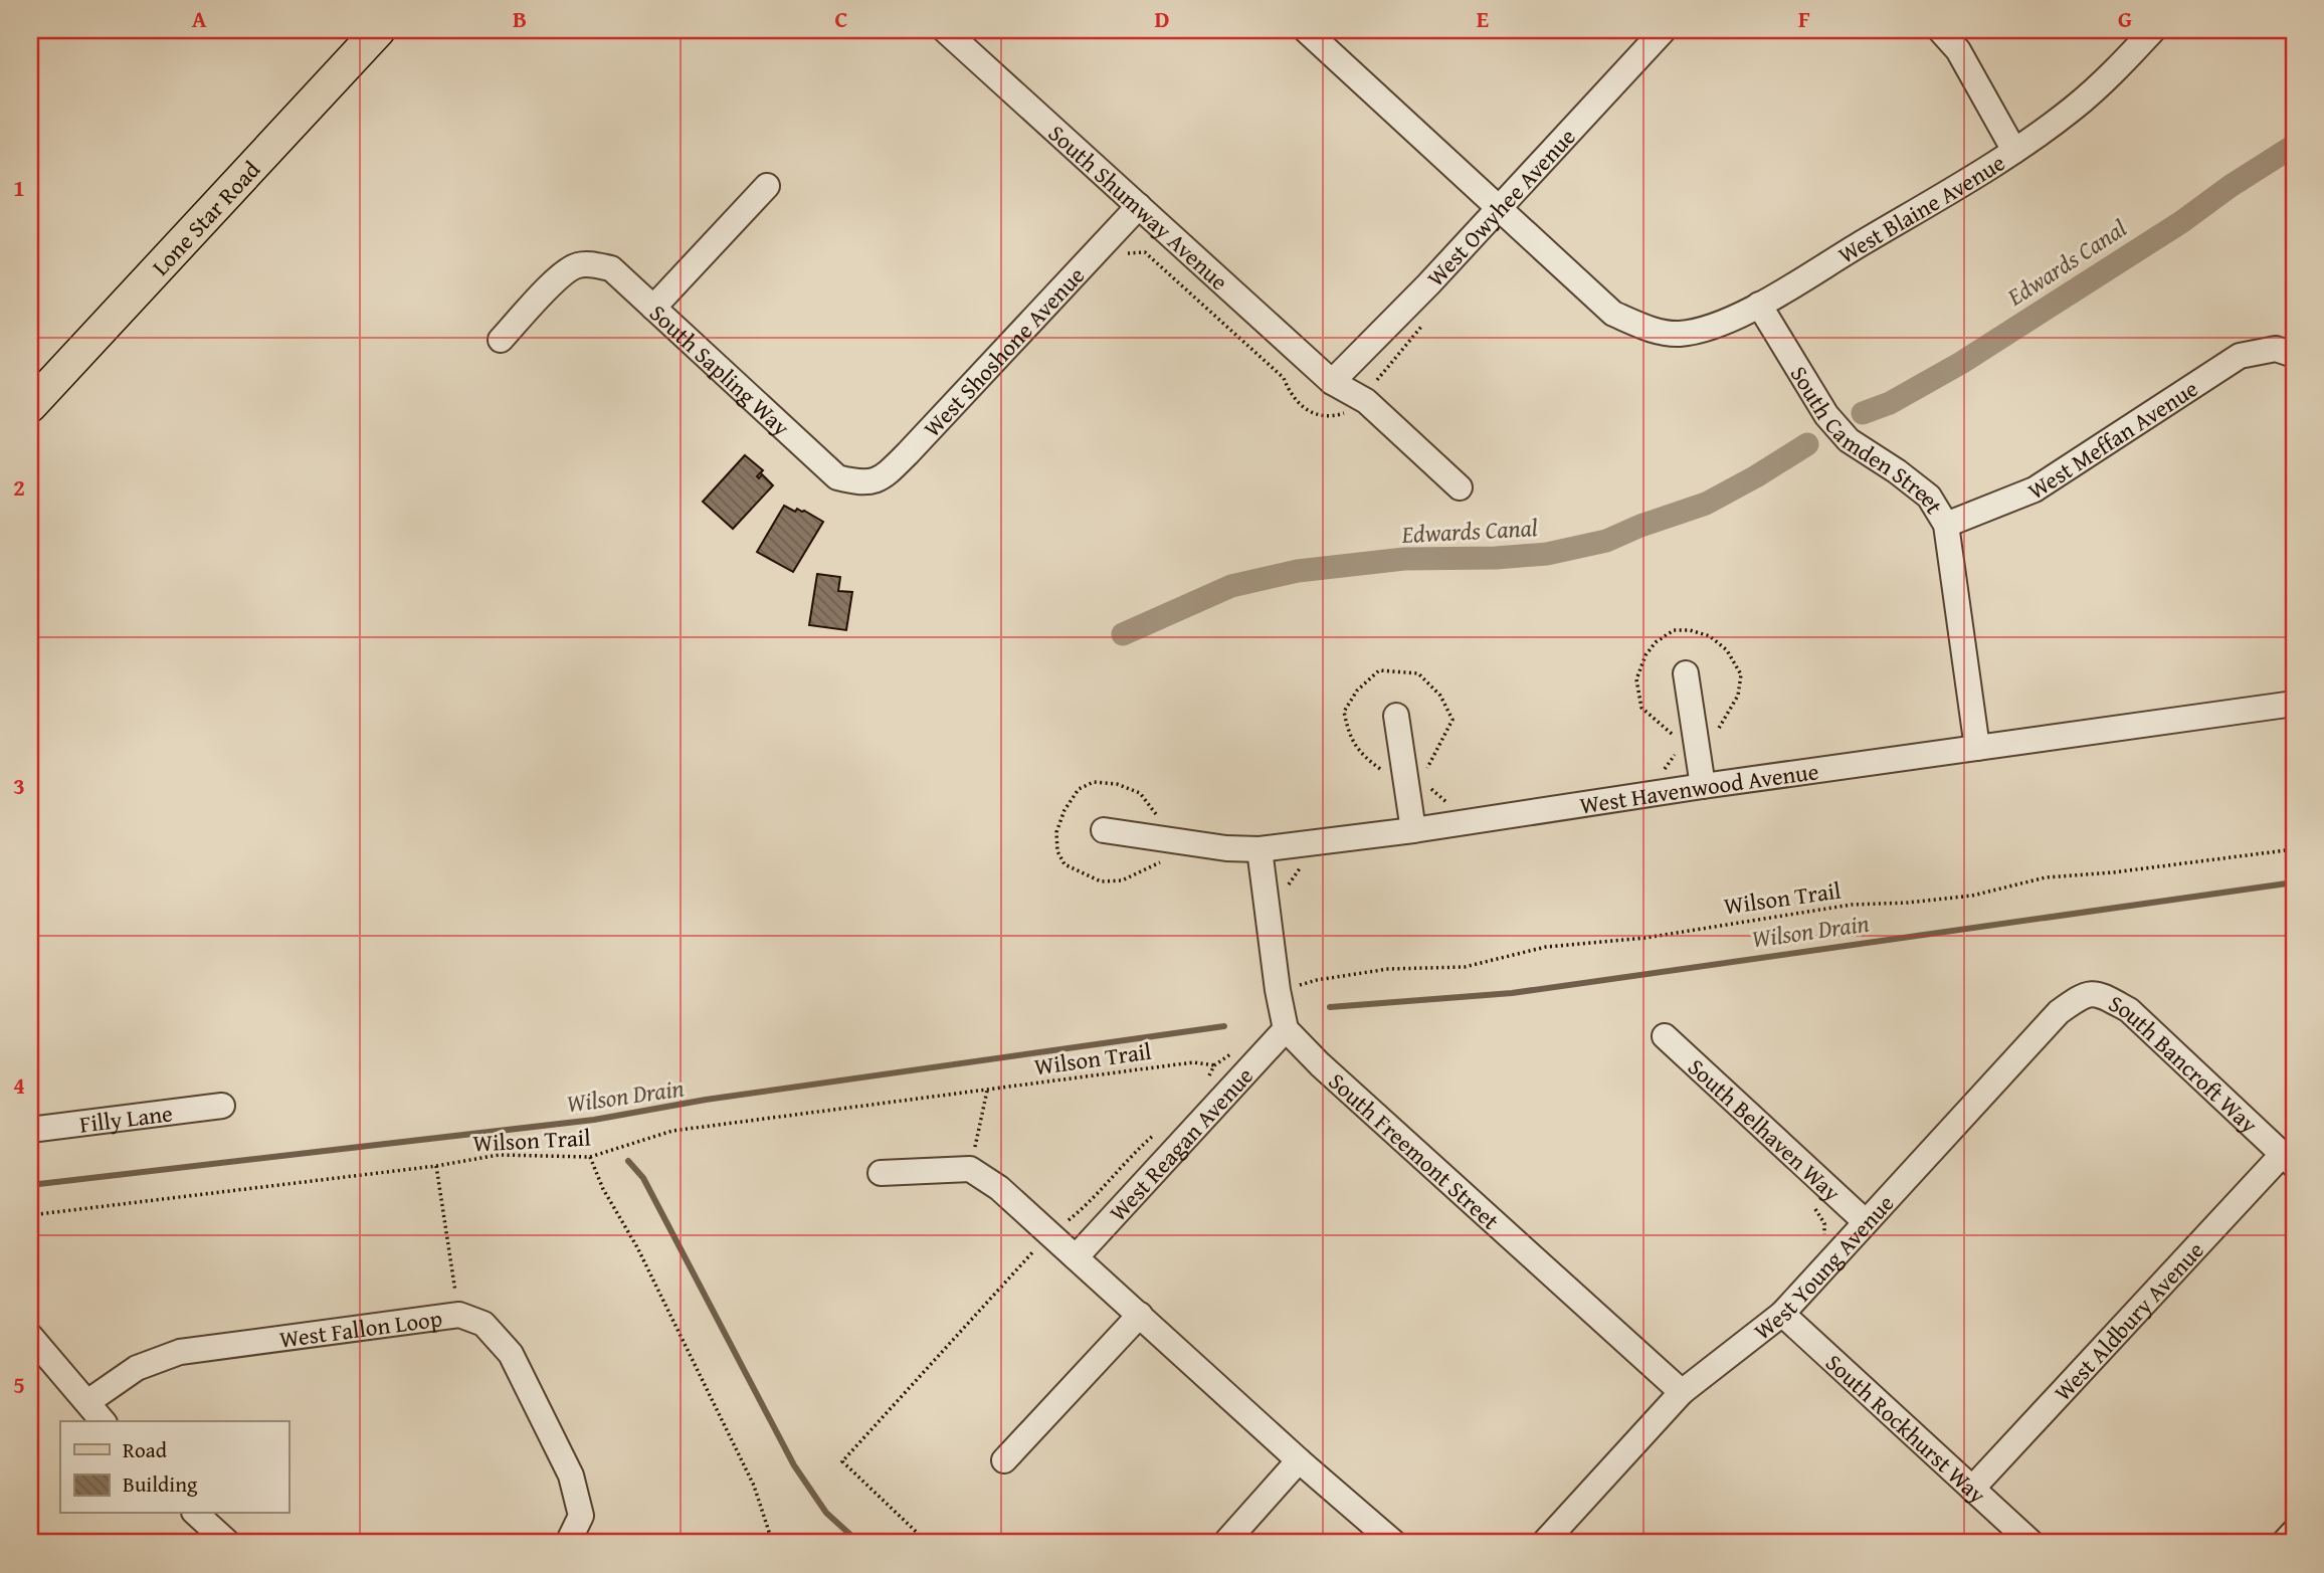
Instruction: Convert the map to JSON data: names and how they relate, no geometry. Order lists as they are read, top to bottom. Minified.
{"streets":{"main road":["Lone Star Road"],"street":["South Shumway Avenue","West Owyhee Avenue","West Blaine Avenue","West Shoshone Avenue","South Sapling Way","West Meffan Avenue","South Camden Street","West Havenwood Avenue","South Bancroft Way","Filly Lane","South Belhaven Way","West Reagan Avenue","South Freemont Street","West Young Avenue","West Aldbury Avenue","West Fallon Loop","South Rockhurst Way"],"path":["Wilson Trail"]},"crossings":[["South Shumway Avenue","West Owyhee Avenue"],["South Shumway Avenue","West Shoshone Avenue"],["West Owyhee Avenue","West Blaine Avenue"],["West Blaine Avenue","South Camden Street"],["West Shoshone Avenue","South Sapling Way"],["West Meffan Avenue","South Camden Street"],["South Camden Street","West Havenwood Avenue"],["South Bancroft Way","West Young Avenue"],["South Bancroft Way","West Aldbury Avenue"],["South Belhaven Way","West Young Avenue"],["West Reagan Avenue","South Freemont Street"],["South Freemont Street","West Young Avenue"],["West Young Avenue","South Rockhurst Way"],["West Aldbury Avenue","South Rockhurst Way"]],"water":["Edwards Canal","Wilson Drain"],"legend":["Road","Building"],"grid":{"columns":["A","B","C","D","E","F","G"],"rows":["1","2","3","4","5"]}}
